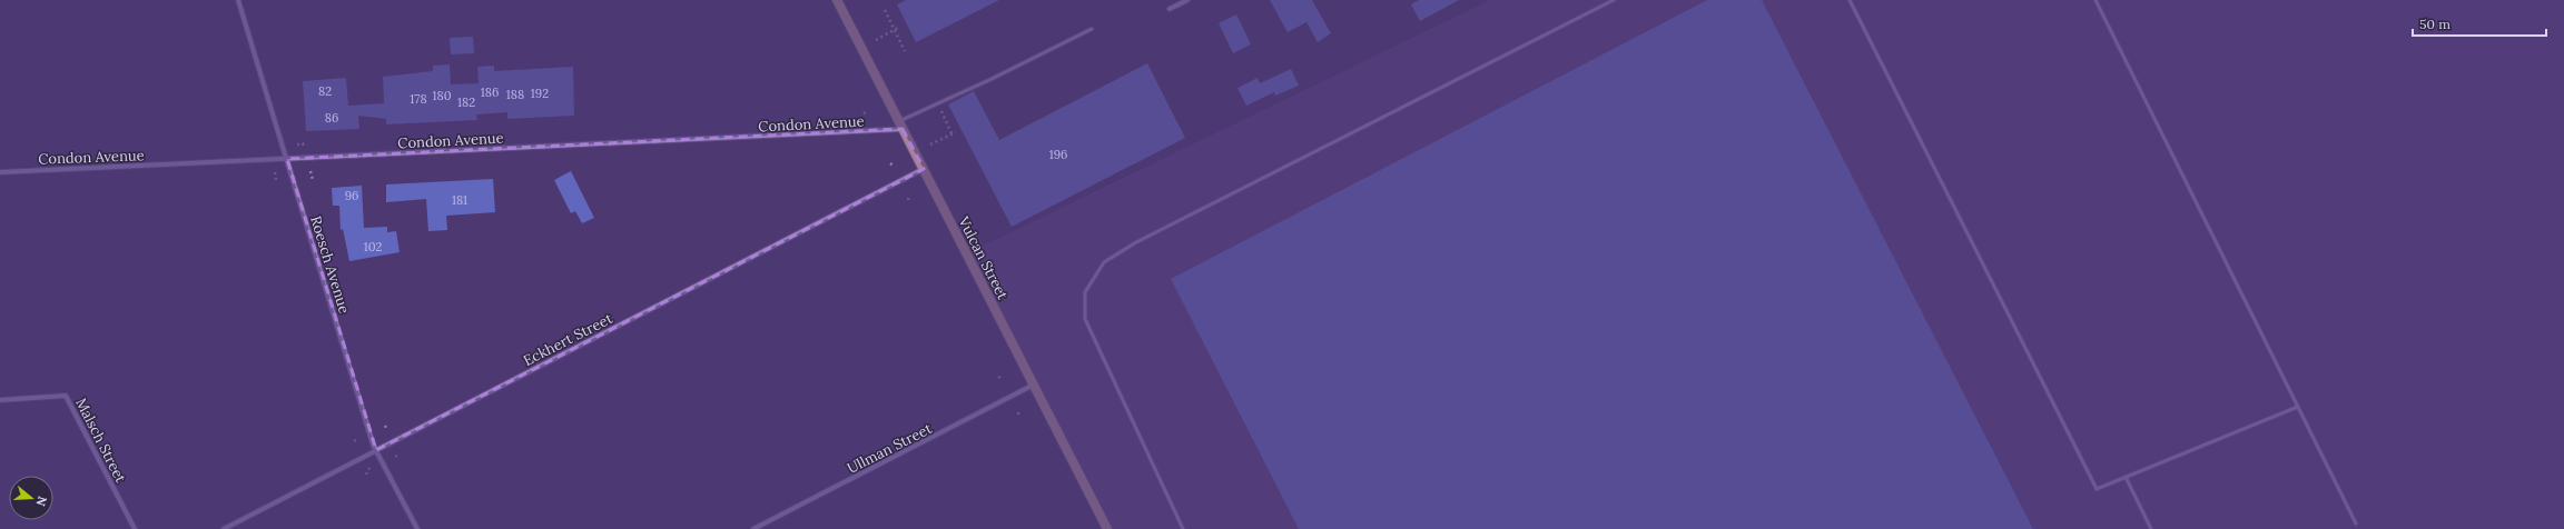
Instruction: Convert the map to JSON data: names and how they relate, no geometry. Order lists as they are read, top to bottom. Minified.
{"streets":{"street":["Condon Avenue","Vulcan Street","Roesch Avenue","Eckhert Street","Malsch Street","Ullman Street"]},"crossings":[["Condon Avenue","Vulcan Street"],["Condon Avenue","Roesch Avenue"],["Vulcan Street","Eckhert Street"],["Vulcan Street","Ullman Street"],["Roesch Avenue","Eckhert Street"]],"house_numbers":["82","186","192","188","180","178","182","86","196","96","181","102"],"scale_bar":"50 m","north":"right"}
